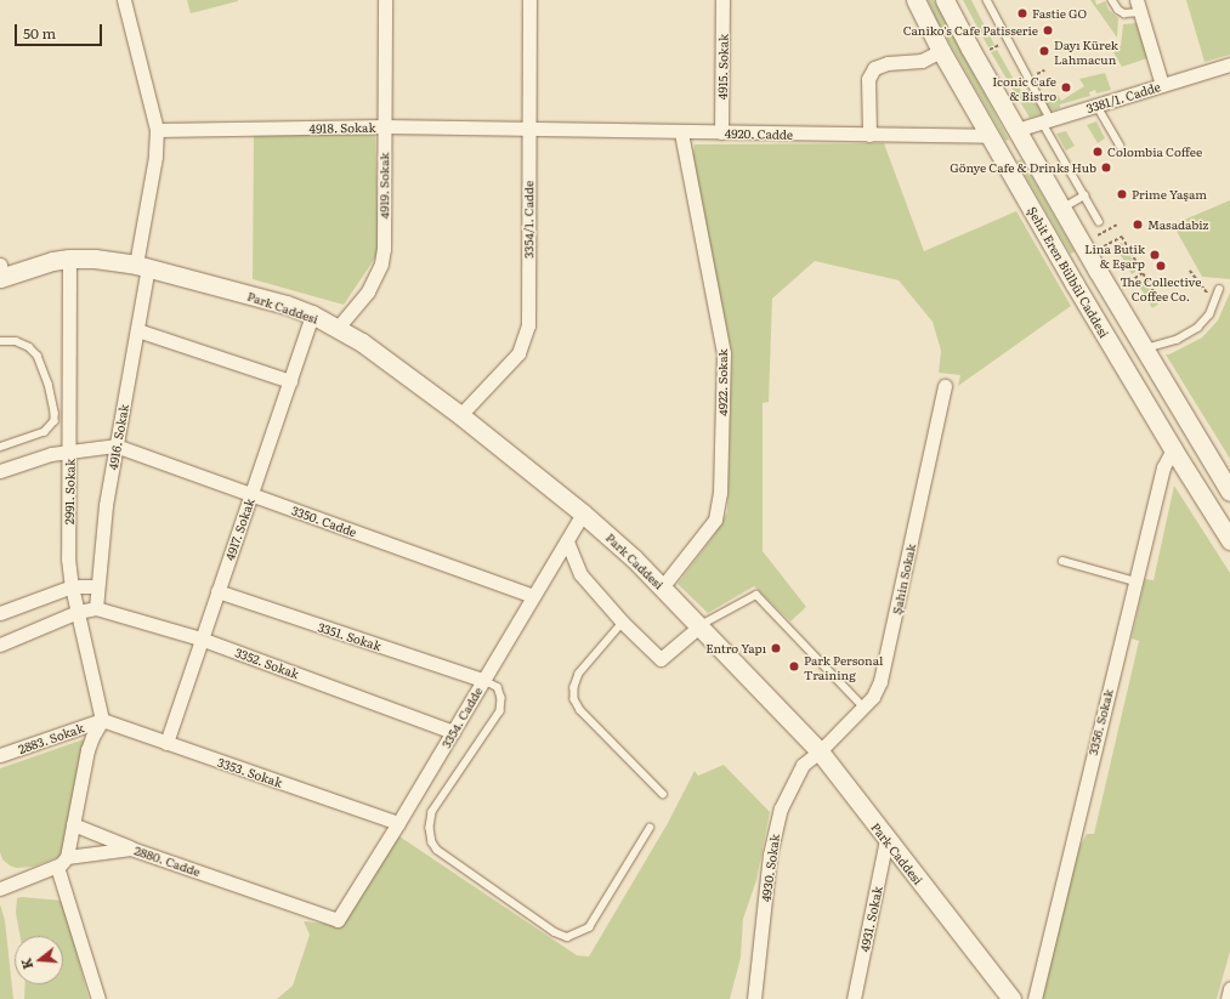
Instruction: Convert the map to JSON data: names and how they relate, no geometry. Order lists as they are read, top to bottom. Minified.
{"streets":{"street":["4915. Sokak","3381/1. Cadde","4918. Sokak","4920. Cadde","4919. Sokak","3354/1. Cadde","Şehit Eren Bülbül Caddesi","Park Caddesi","4922. Sokak","4916. Sokak","2991. Sokak","3350. Cadde","4917. Sokak","Şahin Sokak","3351. Sokak","3352. Sokak","3354. Cadde","3356. Sokak","2883. Sokak","3353. Sokak","2880. Cadde","4930. Sokak","4931. Sokak"]},"crossings":[["4915. Sokak","4920. Cadde"],["4918. Sokak","4920. Cadde"],["4918. Sokak","4919. Sokak"],["4918. Sokak","3354/1. Cadde"],["4918. Sokak","4916. Sokak"],["4920. Cadde","3354/1. Cadde"],["4920. Cadde","Şehit Eren Bülbül Caddesi"],["4920. Cadde","4922. Sokak"],["4919. Sokak","Park Caddesi"],["3354/1. Cadde","Park Caddesi"],["Şehit Eren Bülbül Caddesi","3356. Sokak"],["Park Caddesi","4922. Sokak"],["Park Caddesi","4916. Sokak"],["Park Caddesi","2991. Sokak"],["Park Caddesi","4917. Sokak"],["Park Caddesi","Şahin Sokak"],["Park Caddesi","3354. Cadde"],["Park Caddesi","4930. Sokak"],["Park Caddesi","4931. Sokak"],["4916. Sokak","3350. Cadde"],["4916. Sokak","3352. Sokak"],["2991. Sokak","3352. Sokak"],["2991. Sokak","2883. Sokak"],["2991. Sokak","3353. Sokak"],["3350. Cadde","4917. Sokak"],["3350. Cadde","3354. Cadde"],["4917. Sokak","3351. Sokak"],["4917. Sokak","3352. Sokak"],["4917. Sokak","3353. Sokak"],["Şahin Sokak","4930. Sokak"],["3351. Sokak","3354. Cadde"],["3352. Sokak","3354. Cadde"],["3354. Cadde","3353. Sokak"],["3354. Cadde","2880. Cadde"],["2883. Sokak","3353. Sokak"]],"places":["Fastie GO","Caniko's Cafe Patisserie","Dayı Kürek Lahmacun","Iconic Cafe & Bistro","Colombia Coffee","Gönye Cafe & Drinks Hub","Prime Yaşam","Masadabiz","Lina Butik & Eşarp","The Collective Coffee Co.","Entro Yapı","Park Personal Training"],"scale_bar":"50 m","north":"left"}
